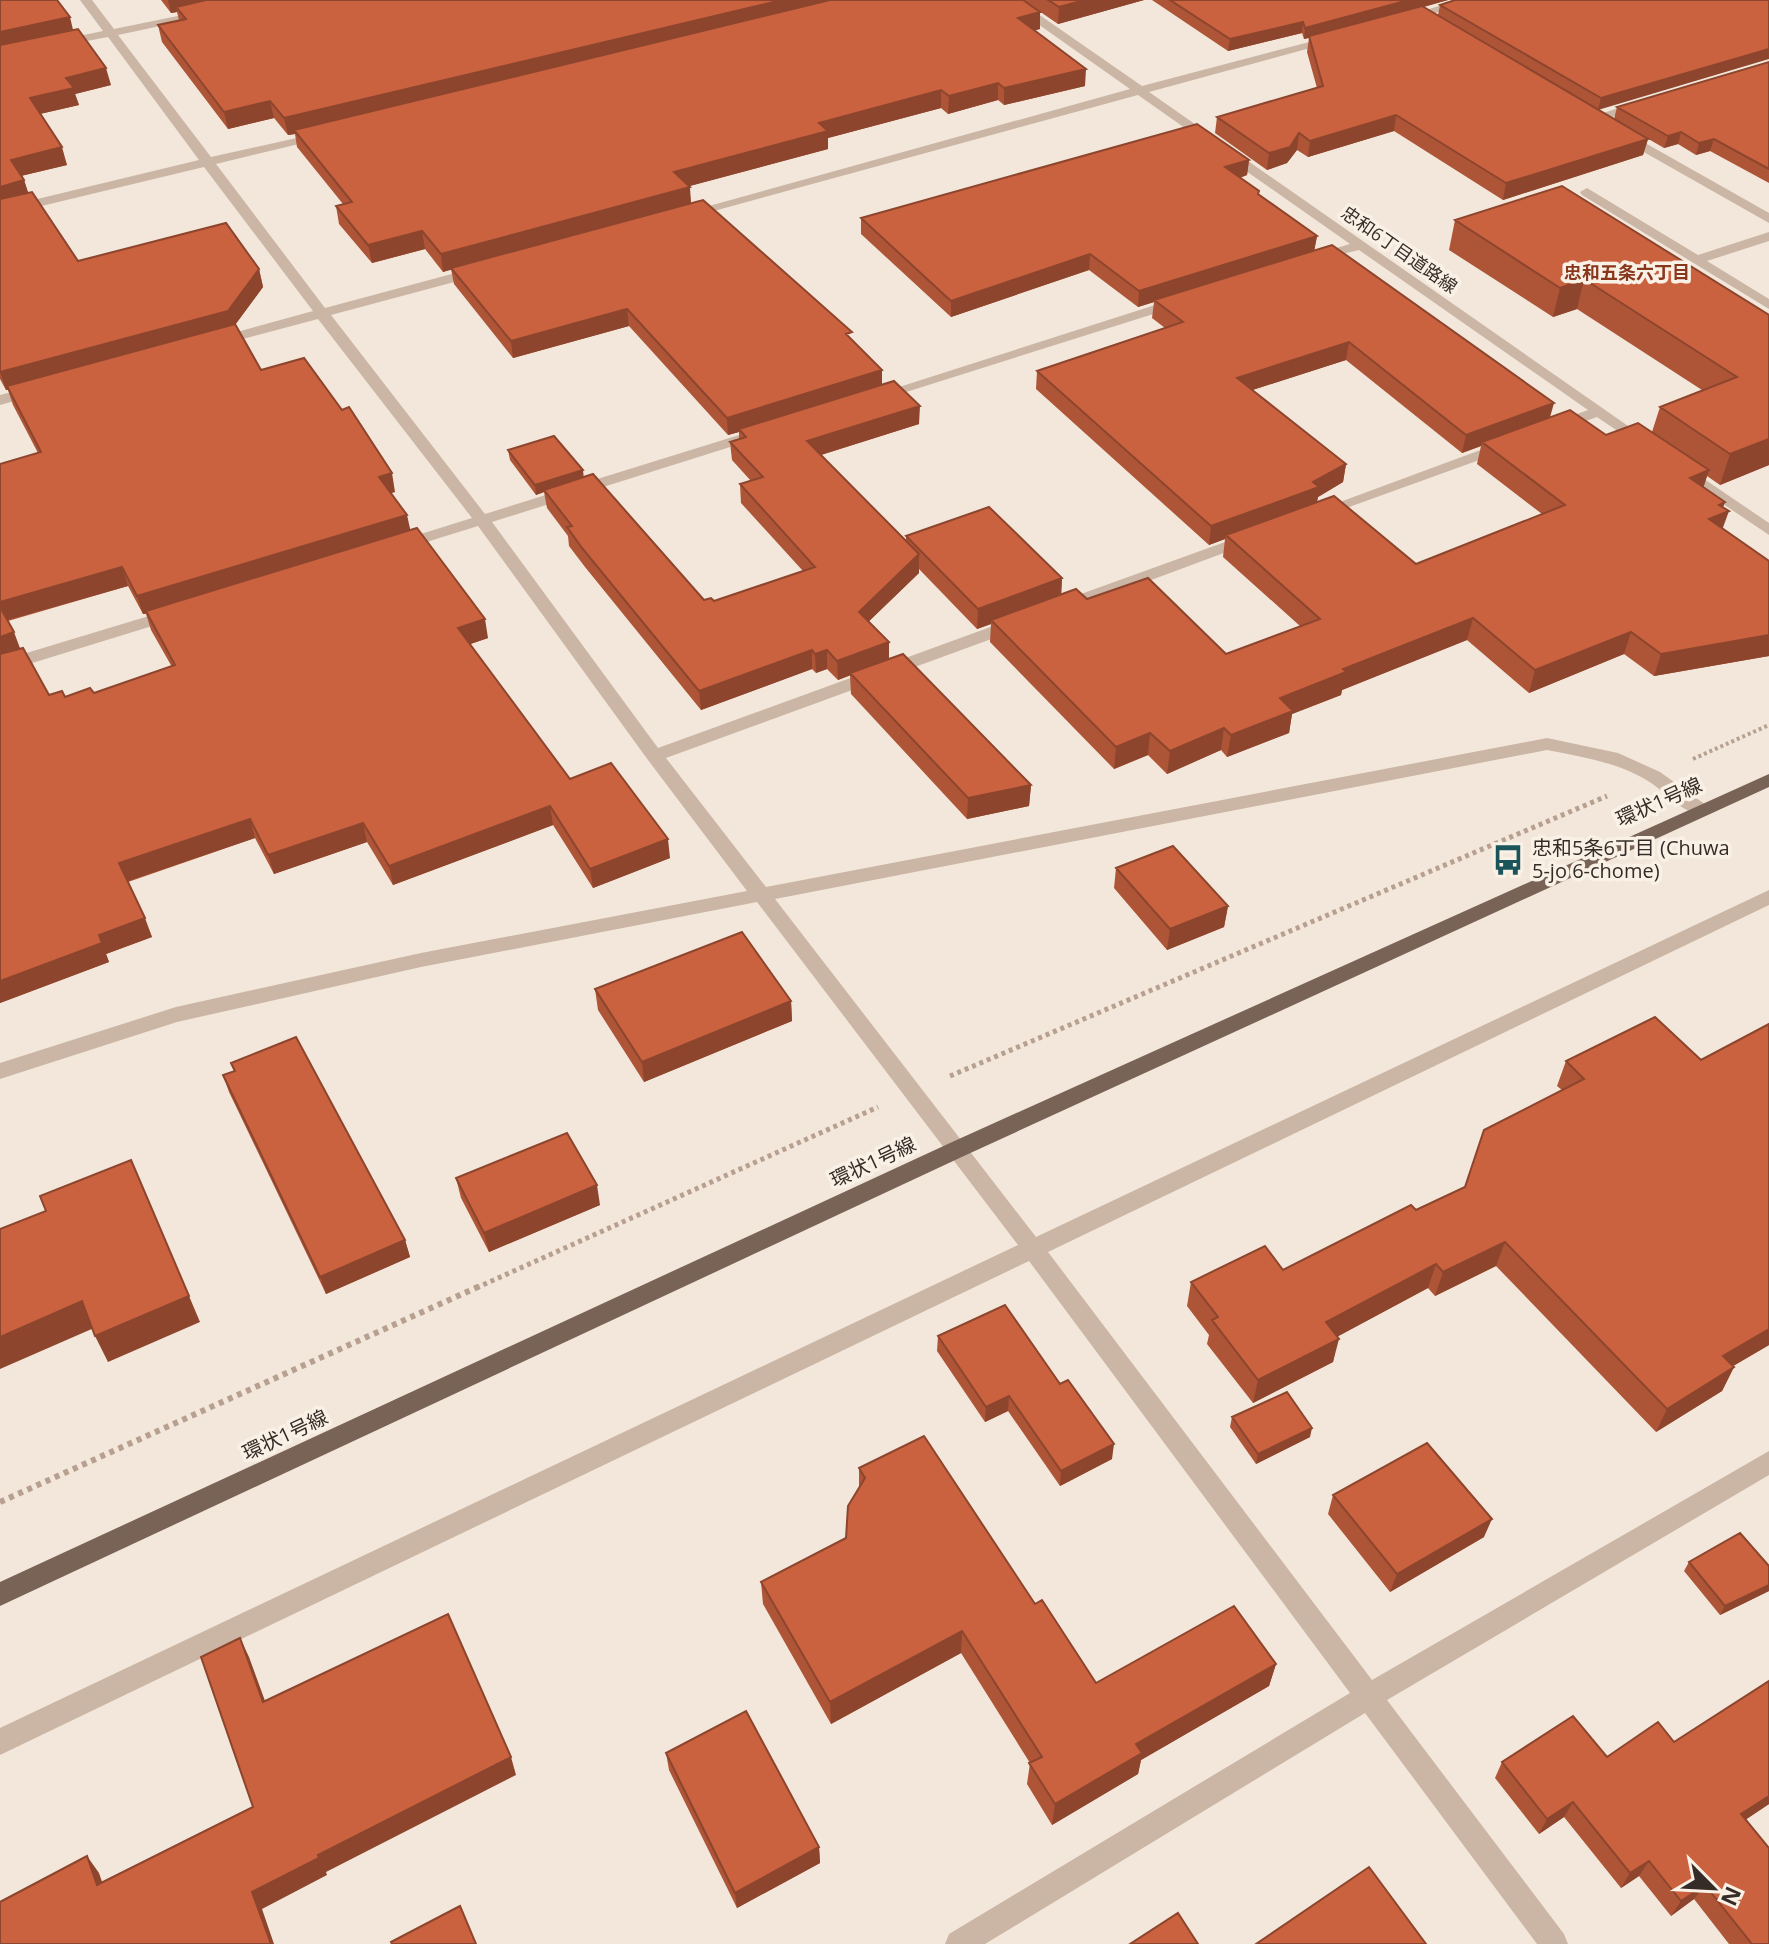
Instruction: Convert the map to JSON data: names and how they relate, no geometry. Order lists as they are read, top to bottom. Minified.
{"streets":{"main road":["環状1号線"],"street":["忠和6丁目道路線"]},"districts":["忠和五条六丁目"],"places":{"bus stop":["忠和5条6丁目 (Chuwa 5-jo 6-chome)"]},"north":"bottom right"}
